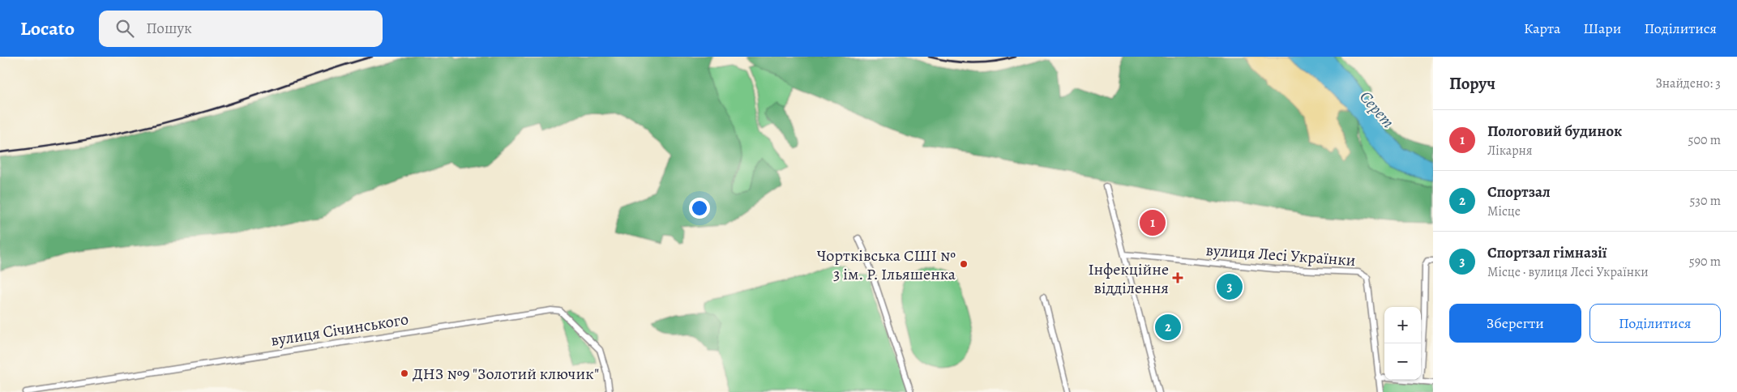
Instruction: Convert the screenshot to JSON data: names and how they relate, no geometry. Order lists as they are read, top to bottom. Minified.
{"streets":{"street":["вулиця Лесі Українки","вулиця Січинського"]},"water":["Серет"],"places":{"other":["Чортківська СШІ № 3 ім. Р. Ільяшенка","ДНЗ №9 \"Золотий ключик\""],"health":["Інфекційне відділення"]},"page":{"header":"Locato","search":"Пошук","nav":["Карта","Шари","Поділитися"],"heading":["Поруч","Знайдено: 3"],"list":[{"mark":"1","name":"Пологовий будинок","note":"Лікарня","value":"500 m"},{"mark":"2","name":"Спортзал","note":"Місце","value":"530 m"},{"mark":"3","name":"Спортзал гімназії","note":"Місце · вулиця Лесі Українки","value":"590 m"}],"pins":["1","3","2"],"buttons":["Зберегти","Поділитися"],"map_buttons":["+","−"]}}
